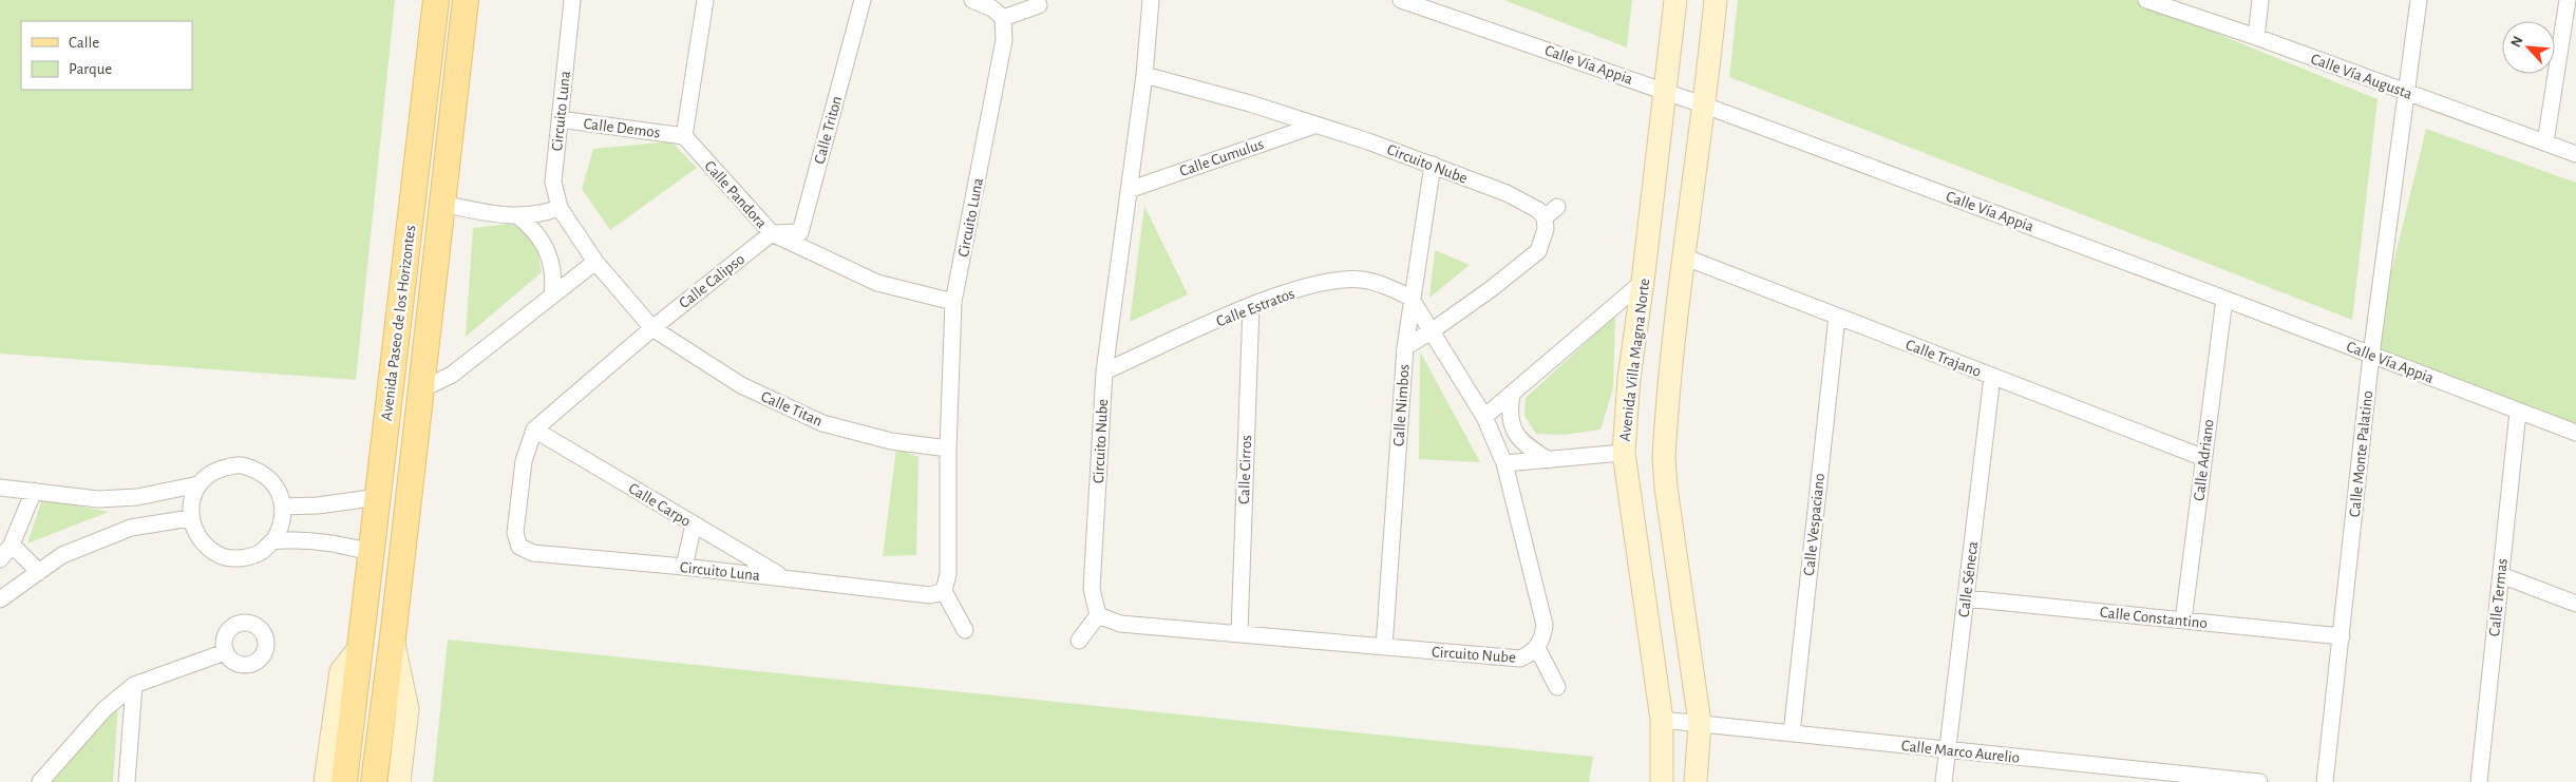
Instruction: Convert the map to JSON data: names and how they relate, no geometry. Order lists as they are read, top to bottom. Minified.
{"streets":{"main road":["Avenida Paseo de los Horizontes"],"street":["Calle Vía Appia","Calle Vía Augusta","Circuito Luna","Calle Demos","Calle Triton","Calle Cumulus","Circuito Nube","Calle Pandora","Calle Calipso","Calle Estratos","Calle Trajano","Avenida Villa Magna Norte","Calle Nimbos","Calle Titan","Calle Monte Palatino","Calle Adriano","Calle Cirros","Calle Carpo","Calle Vespaciano","Calle Séneca","Calle Termas","Calle Constantino","Calle Marco Aurelio"]},"crossings":[["Calle Vía Appia","Avenida Villa Magna Norte"],["Calle Vía Appia","Calle Monte Palatino"],["Calle Vía Appia","Calle Adriano"],["Calle Vía Appia","Calle Termas"],["Calle Vía Augusta","Calle Monte Palatino"],["Circuito Luna","Calle Demos"],["Circuito Luna","Calle Pandora"],["Circuito Luna","Calle Calipso"],["Circuito Luna","Calle Titan"],["Circuito Luna","Calle Carpo"],["Calle Demos","Calle Pandora"],["Calle Triton","Calle Pandora"],["Calle Triton","Calle Calipso"],["Calle Cumulus","Circuito Nube"],["Circuito Nube","Calle Estratos"],["Circuito Nube","Calle Nimbos"],["Circuito Nube","Calle Cirros"],["Calle Pandora","Calle Calipso"],["Calle Calipso","Calle Titan"],["Calle Estratos","Calle Nimbos"],["Calle Estratos","Calle Cirros"],["Calle Trajano","Calle Adriano"],["Calle Trajano","Calle Vespaciano"],["Calle Trajano","Calle Séneca"],["Avenida Villa Magna Norte","Calle Marco Aurelio"],["Calle Monte Palatino","Calle Constantino"],["Calle Adriano","Calle Constantino"],["Calle Vespaciano","Calle Marco Aurelio"],["Calle Séneca","Calle Constantino"],["Calle Séneca","Calle Marco Aurelio"]],"legend":["Calle","Parque"],"north":"top left"}
